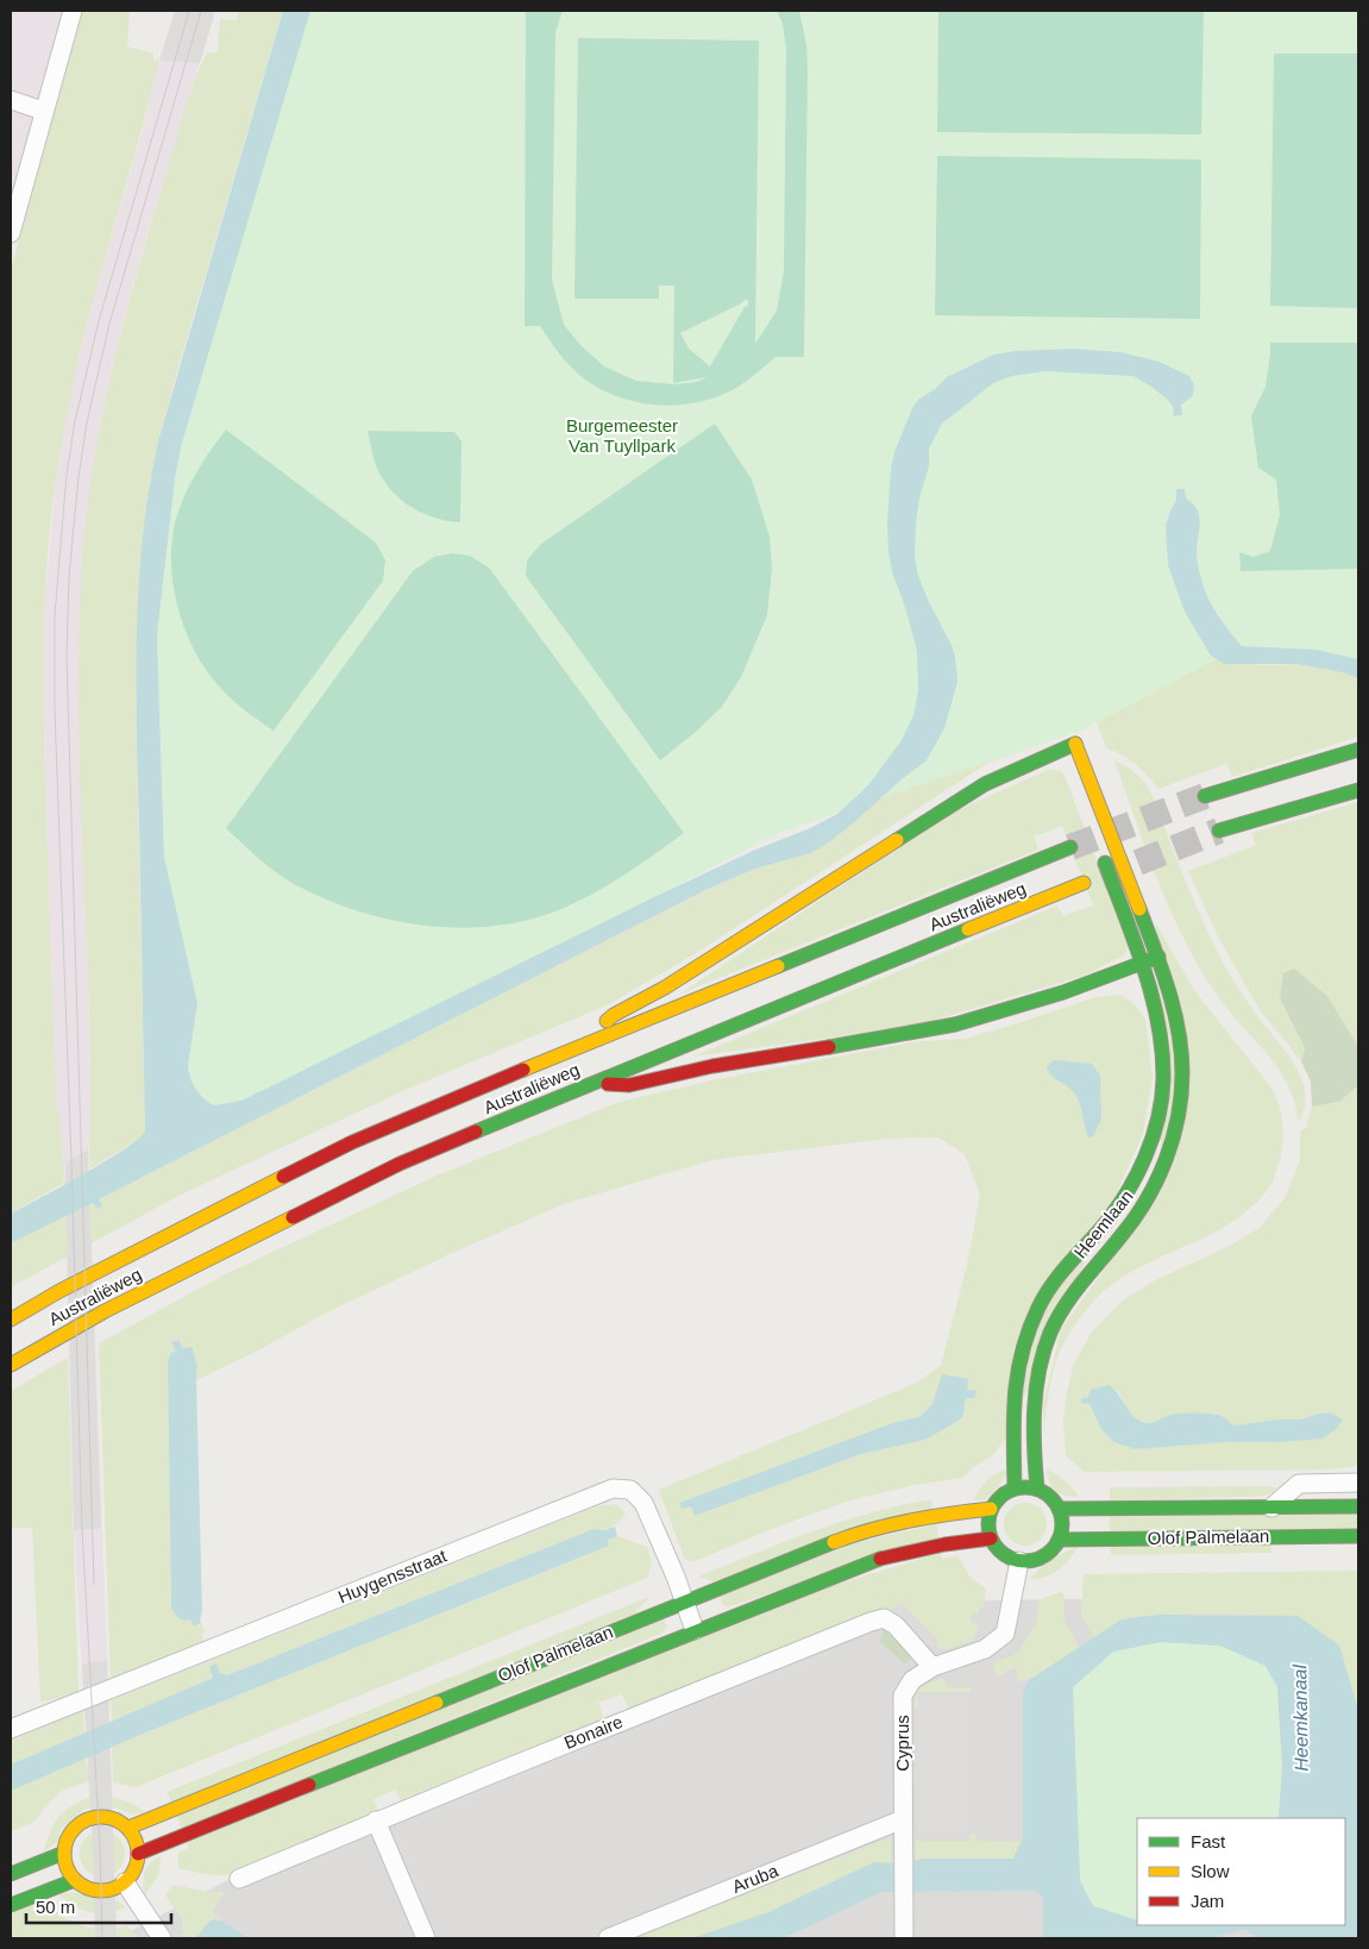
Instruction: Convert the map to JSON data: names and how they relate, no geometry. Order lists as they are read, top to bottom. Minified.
{"streets":{"street":["Australiëweg","Heemlaan","Olof Palmelaan","Huygensstraat","Bonaire","Cyprus","Aruba"]},"crossings":[["Heemlaan","Olof Palmelaan"],["Heemlaan","Cyprus"],["Olof Palmelaan","Huygensstraat"],["Olof Palmelaan","Cyprus"],["Bonaire","Cyprus"],["Cyprus","Aruba"]],"water":["Heemkanaal"],"parks":["Burgemeester Van Tuyllpark"],"legend":["Fast","Slow","Jam"],"scale_bar":"50 m"}
